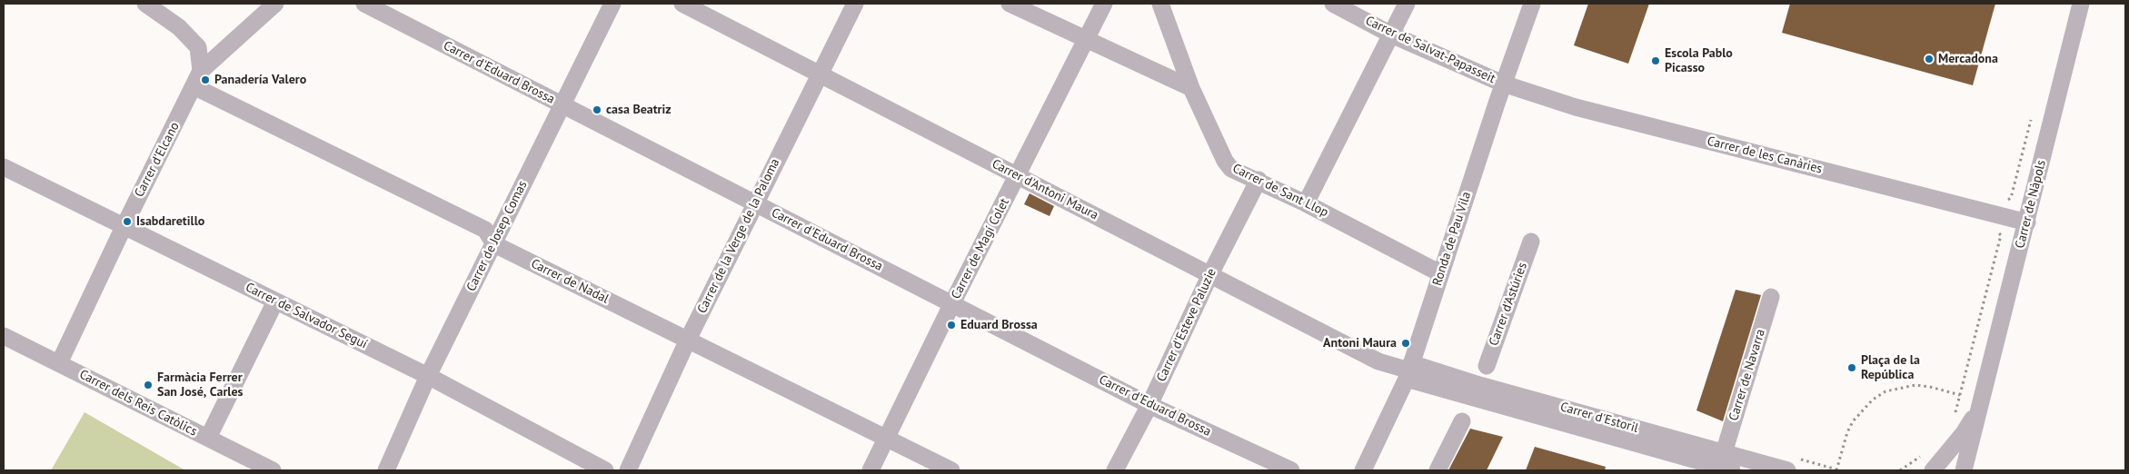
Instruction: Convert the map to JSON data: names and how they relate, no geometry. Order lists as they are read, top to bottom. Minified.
{"streets":{"street":["Carrer de Salvat-Papasseit","Carrer d'Eduard Brossa","Carrer de les Canàries","Carrer d'Elcano","Carrer d'Antoni Maura","Carrer de Sant Llop","Carrer de Nàpols","Carrer de Josep Comas","Carrer de la Verge de la Paloma","Ronda de Pau Vila","Carrer de Magí Colet","Carrer de Nadal","Carrer d'Astúries","Carrer de Salvador Seguí","Carrer d'Esteve Paluzie","Carrer de Navarra","Carrer dels Reis Catòlics","Carrer d'Estoril"]},"crossings":[["Carrer de Salvat-Papasseit","Carrer de les Canàries"],["Carrer de Salvat-Papasseit","Ronda de Pau Vila"],["Carrer d'Eduard Brossa","Carrer de Josep Comas"],["Carrer d'Eduard Brossa","Carrer de la Verge de la Paloma"],["Carrer d'Eduard Brossa","Carrer de Magí Colet"],["Carrer d'Eduard Brossa","Carrer d'Esteve Paluzie"],["Carrer de les Canàries","Carrer de Nàpols"],["Carrer de les Canàries","Ronda de Pau Vila"],["Carrer d'Elcano","Carrer de Nadal"],["Carrer d'Elcano","Carrer de Salvador Seguí"],["Carrer d'Elcano","Carrer dels Reis Catòlics"],["Carrer d'Antoni Maura","Carrer de la Verge de la Paloma"],["Carrer d'Antoni Maura","Ronda de Pau Vila"],["Carrer d'Antoni Maura","Carrer de Magí Colet"],["Carrer d'Antoni Maura","Carrer d'Esteve Paluzie"],["Carrer d'Antoni Maura","Carrer d'Estoril"],["Carrer de Sant Llop","Ronda de Pau Vila"],["Carrer de Sant Llop","Carrer d'Esteve Paluzie"],["Carrer de Josep Comas","Carrer de Nadal"],["Carrer de Josep Comas","Carrer de Salvador Seguí"],["Carrer de la Verge de la Paloma","Carrer de Nadal"],["Ronda de Pau Vila","Carrer d'Estoril"],["Carrer de Magí Colet","Carrer de Nadal"],["Carrer de Navarra","Carrer d'Estoril"]],"places":["Mercadona","Escola Pablo Picasso","Panadería Valero","casa Beatriz","Isabdaretillo","Eduard Brossa","Antoni Maura","Plaça de la República","Farmàcia Ferrer San José, Carles"]}
